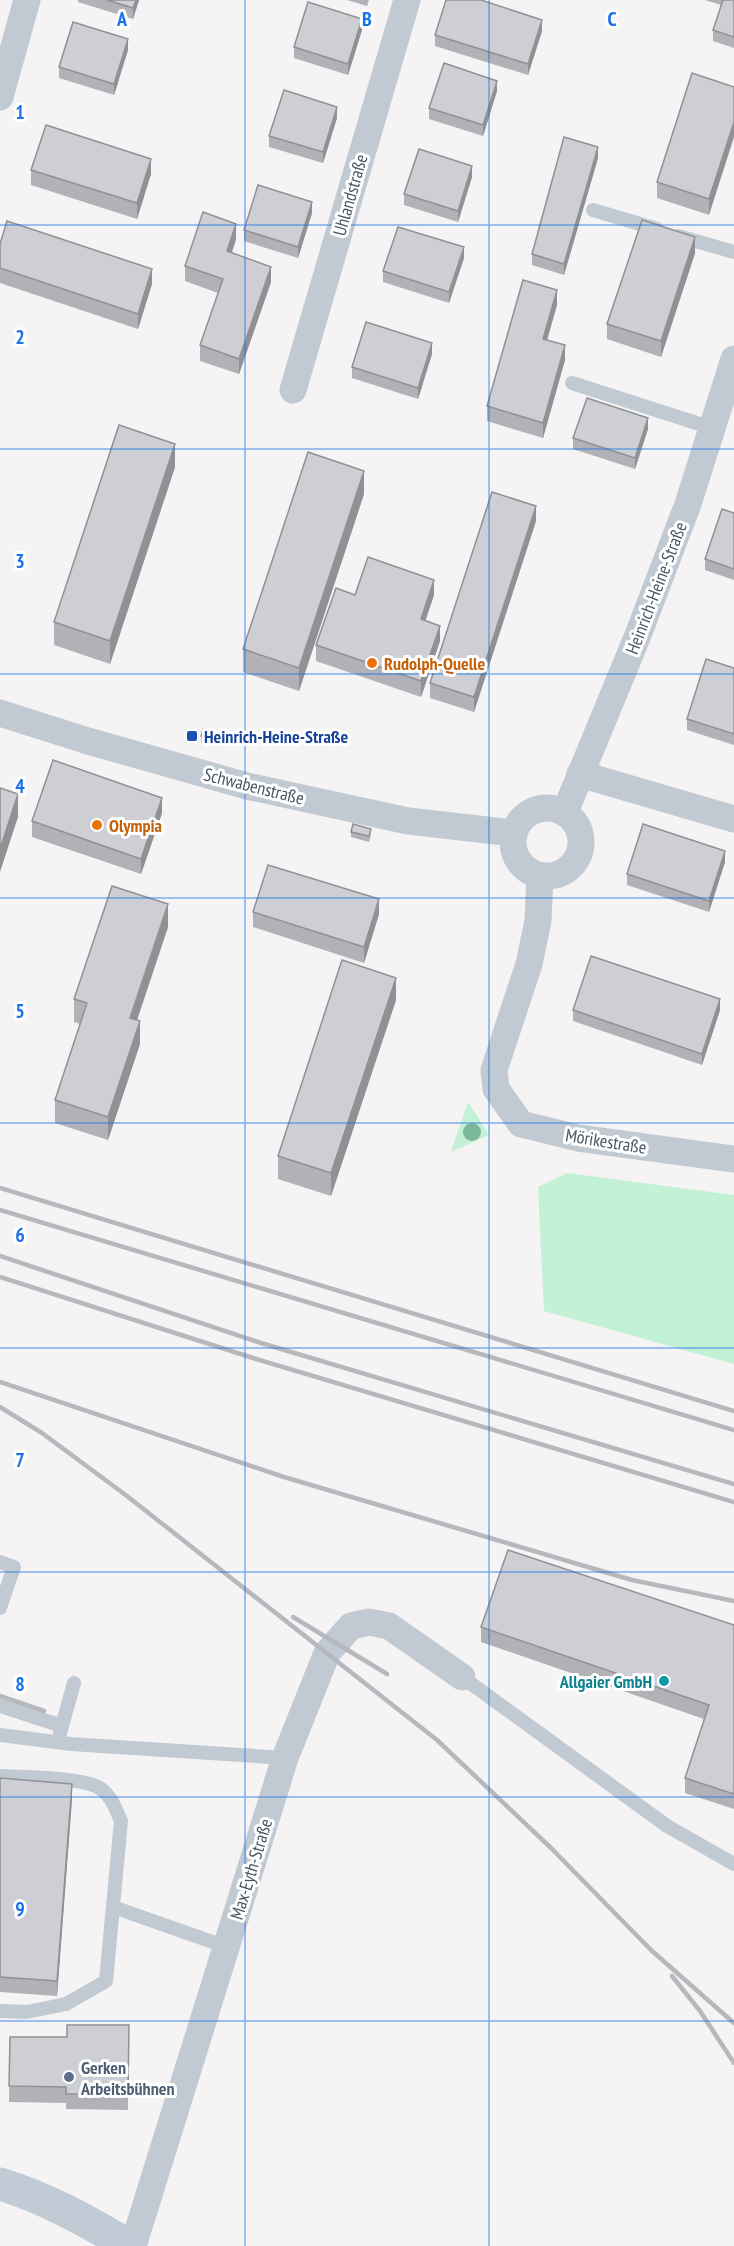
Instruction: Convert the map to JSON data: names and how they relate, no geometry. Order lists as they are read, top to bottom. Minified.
{"streets":{"street":["Uhlandstraße","Heinrich-Heine-Straße","Schwabenstraße","Mörikestraße","Max-Eyth-Straße"]},"crossings":[["Heinrich-Heine-Straße","Schwabenstraße"],["Heinrich-Heine-Straße","Mörikestraße"],["Schwabenstraße","Mörikestraße"]],"places":{"other":["Rudolph-Quelle","Olympia","Allgaier GmbH","Gerken Arbeitsbühnen"],"transit":["Heinrich-Heine-Straße"]},"grid":{"columns":["A","B","C"],"rows":["1","2","3","4","5","6","7","8","9"]}}
